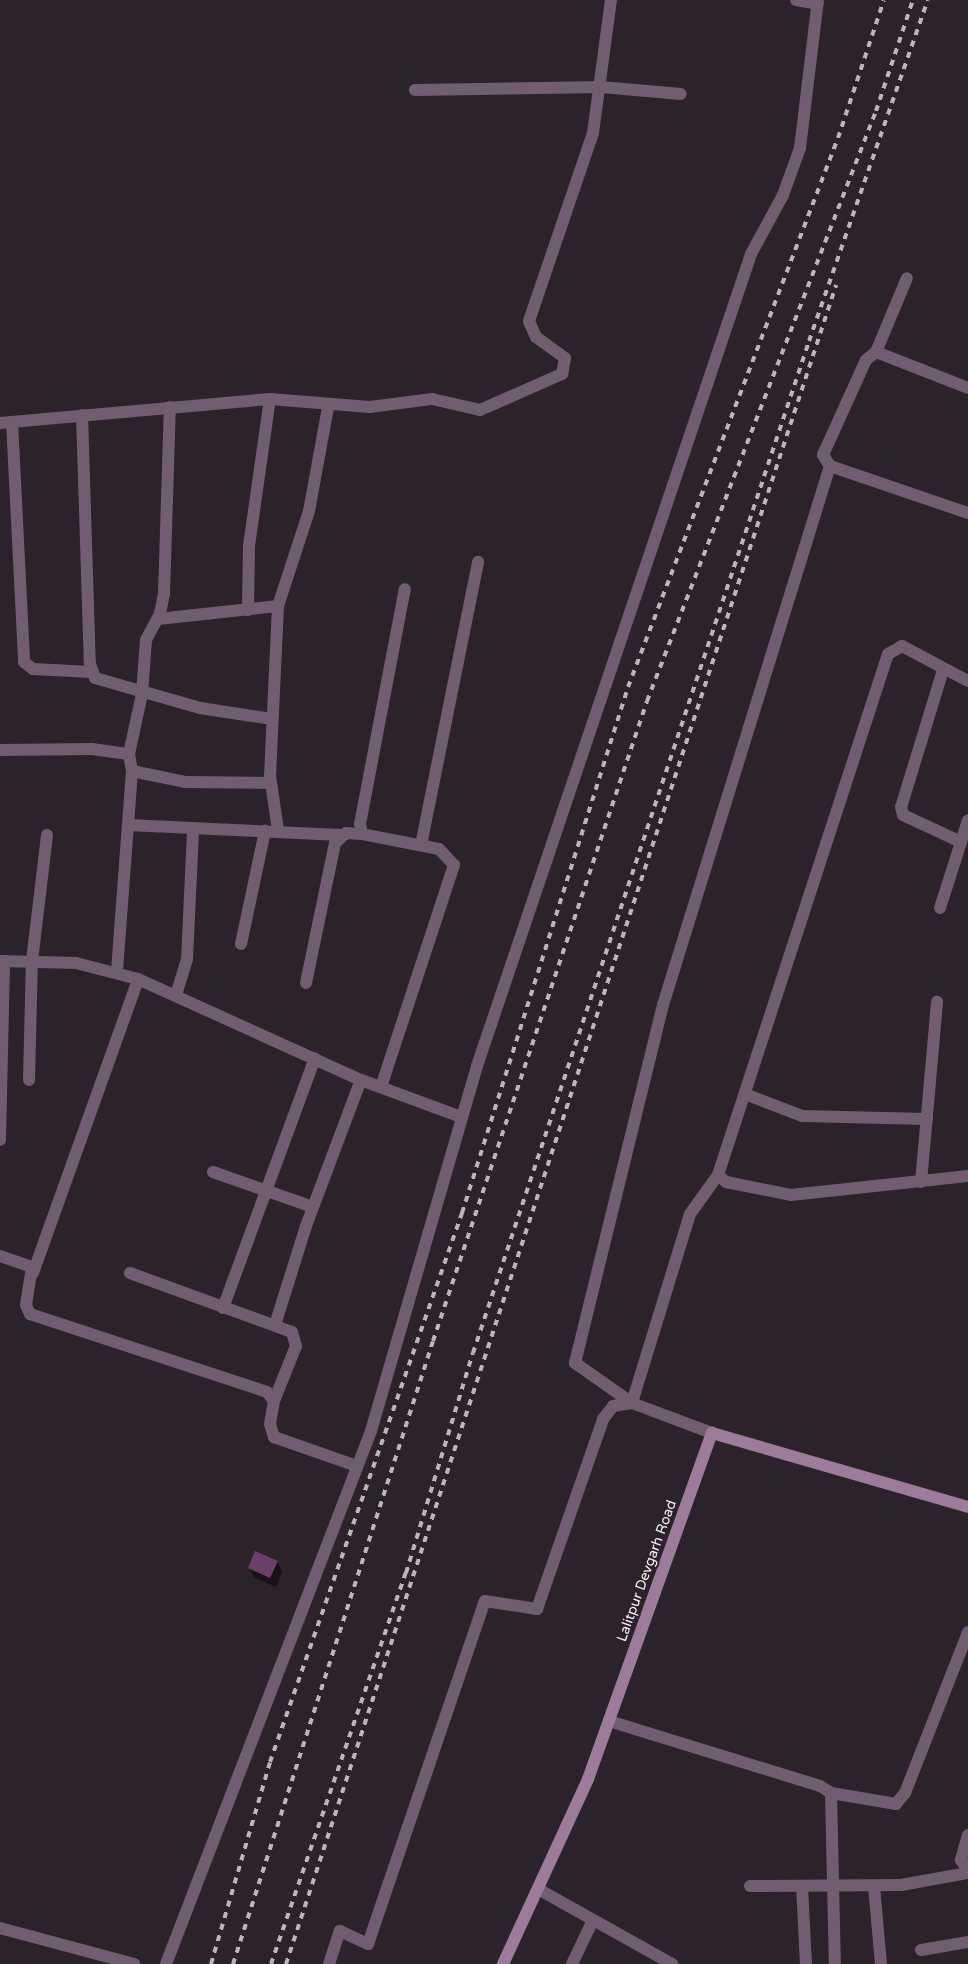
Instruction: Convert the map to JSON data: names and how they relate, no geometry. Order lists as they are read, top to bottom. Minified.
{"streets":{"main road":["Lalitpur Devgarh Road"]}}
